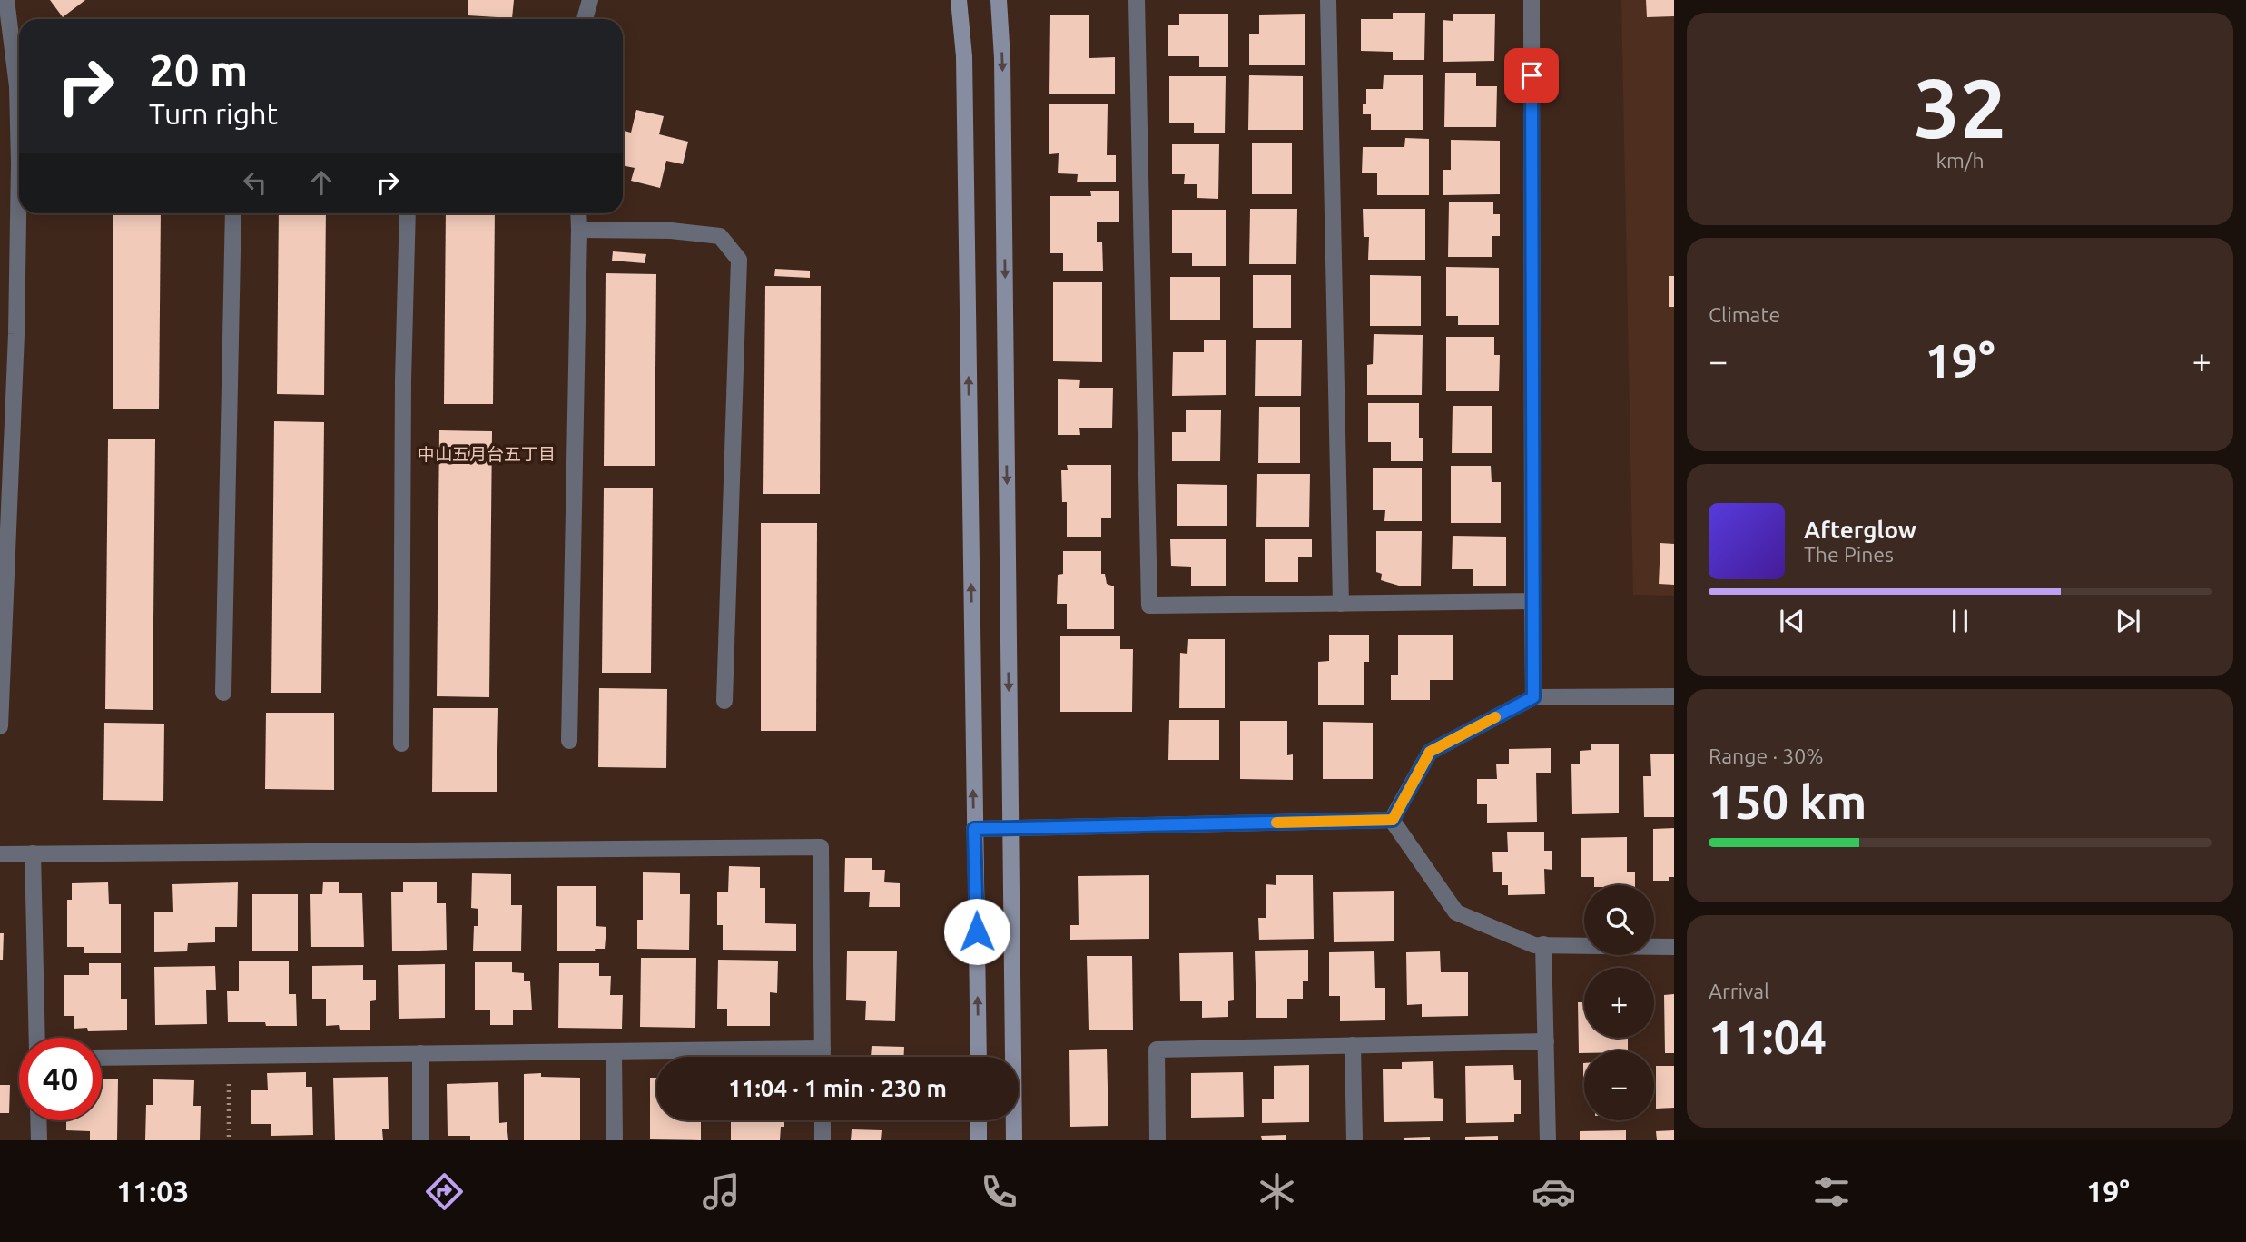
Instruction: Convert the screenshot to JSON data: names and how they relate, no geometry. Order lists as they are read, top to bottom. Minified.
{"districts":["中山五月台五丁目"],"page":{"tile":[["32","km/h"],"Climate",["Range · 30%","150 km"],["Arrival","11:04"]],"turn":["20 m","Turn right"],"heat":["−","19°","+"],"song":["Afterglow","The Pines"],"map_buttons":["+","−"],"limit":"40","trip":"11:04 · 1 min · 230 m","tabs":["11:03","19°"]}}
